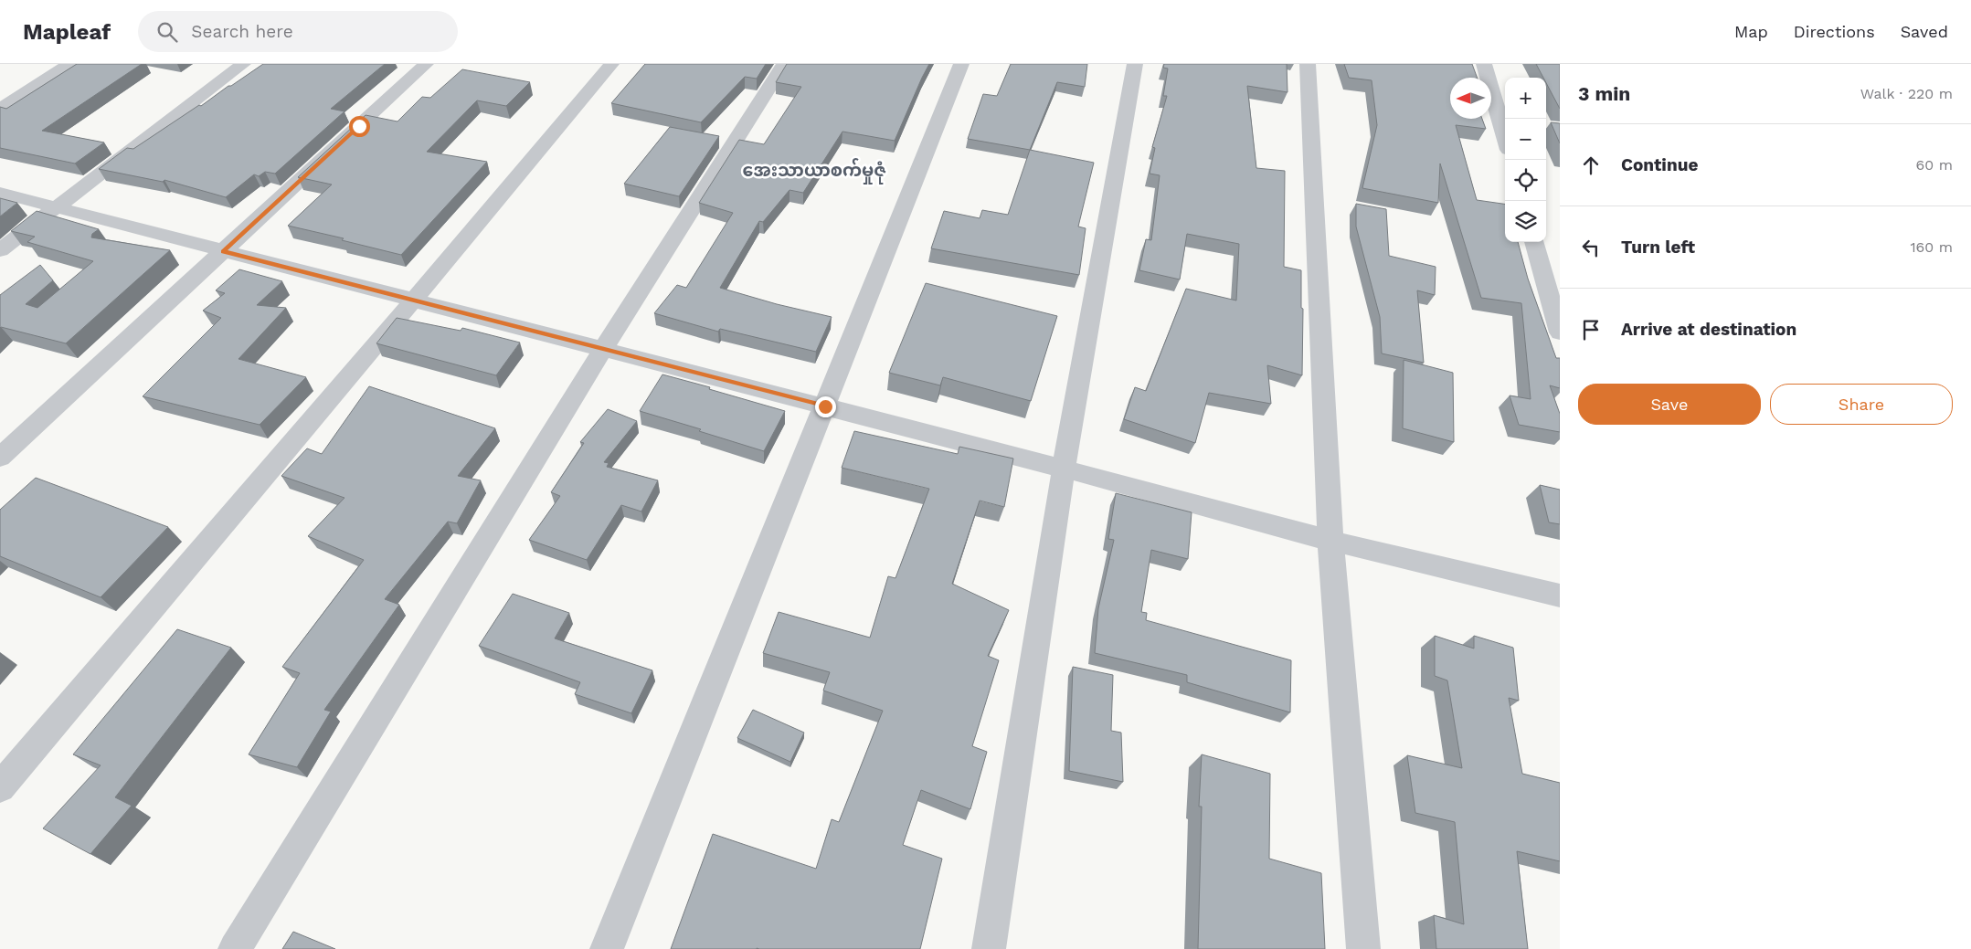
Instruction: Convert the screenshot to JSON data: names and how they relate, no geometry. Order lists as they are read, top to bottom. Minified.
{"districts":["အေးသာယာစက်မှုဇုံ"],"north":"left","page":{"header":"Mapleaf","search":"Search here","nav":["Map","Directions","Saved"],"heading":["3 min","Walk · 220 m"],"map_buttons":["+","−"],"list":[["Continue","60 m"],["Turn left","160 m"],"Arrive at destination"],"buttons":["Save","Share"]}}
